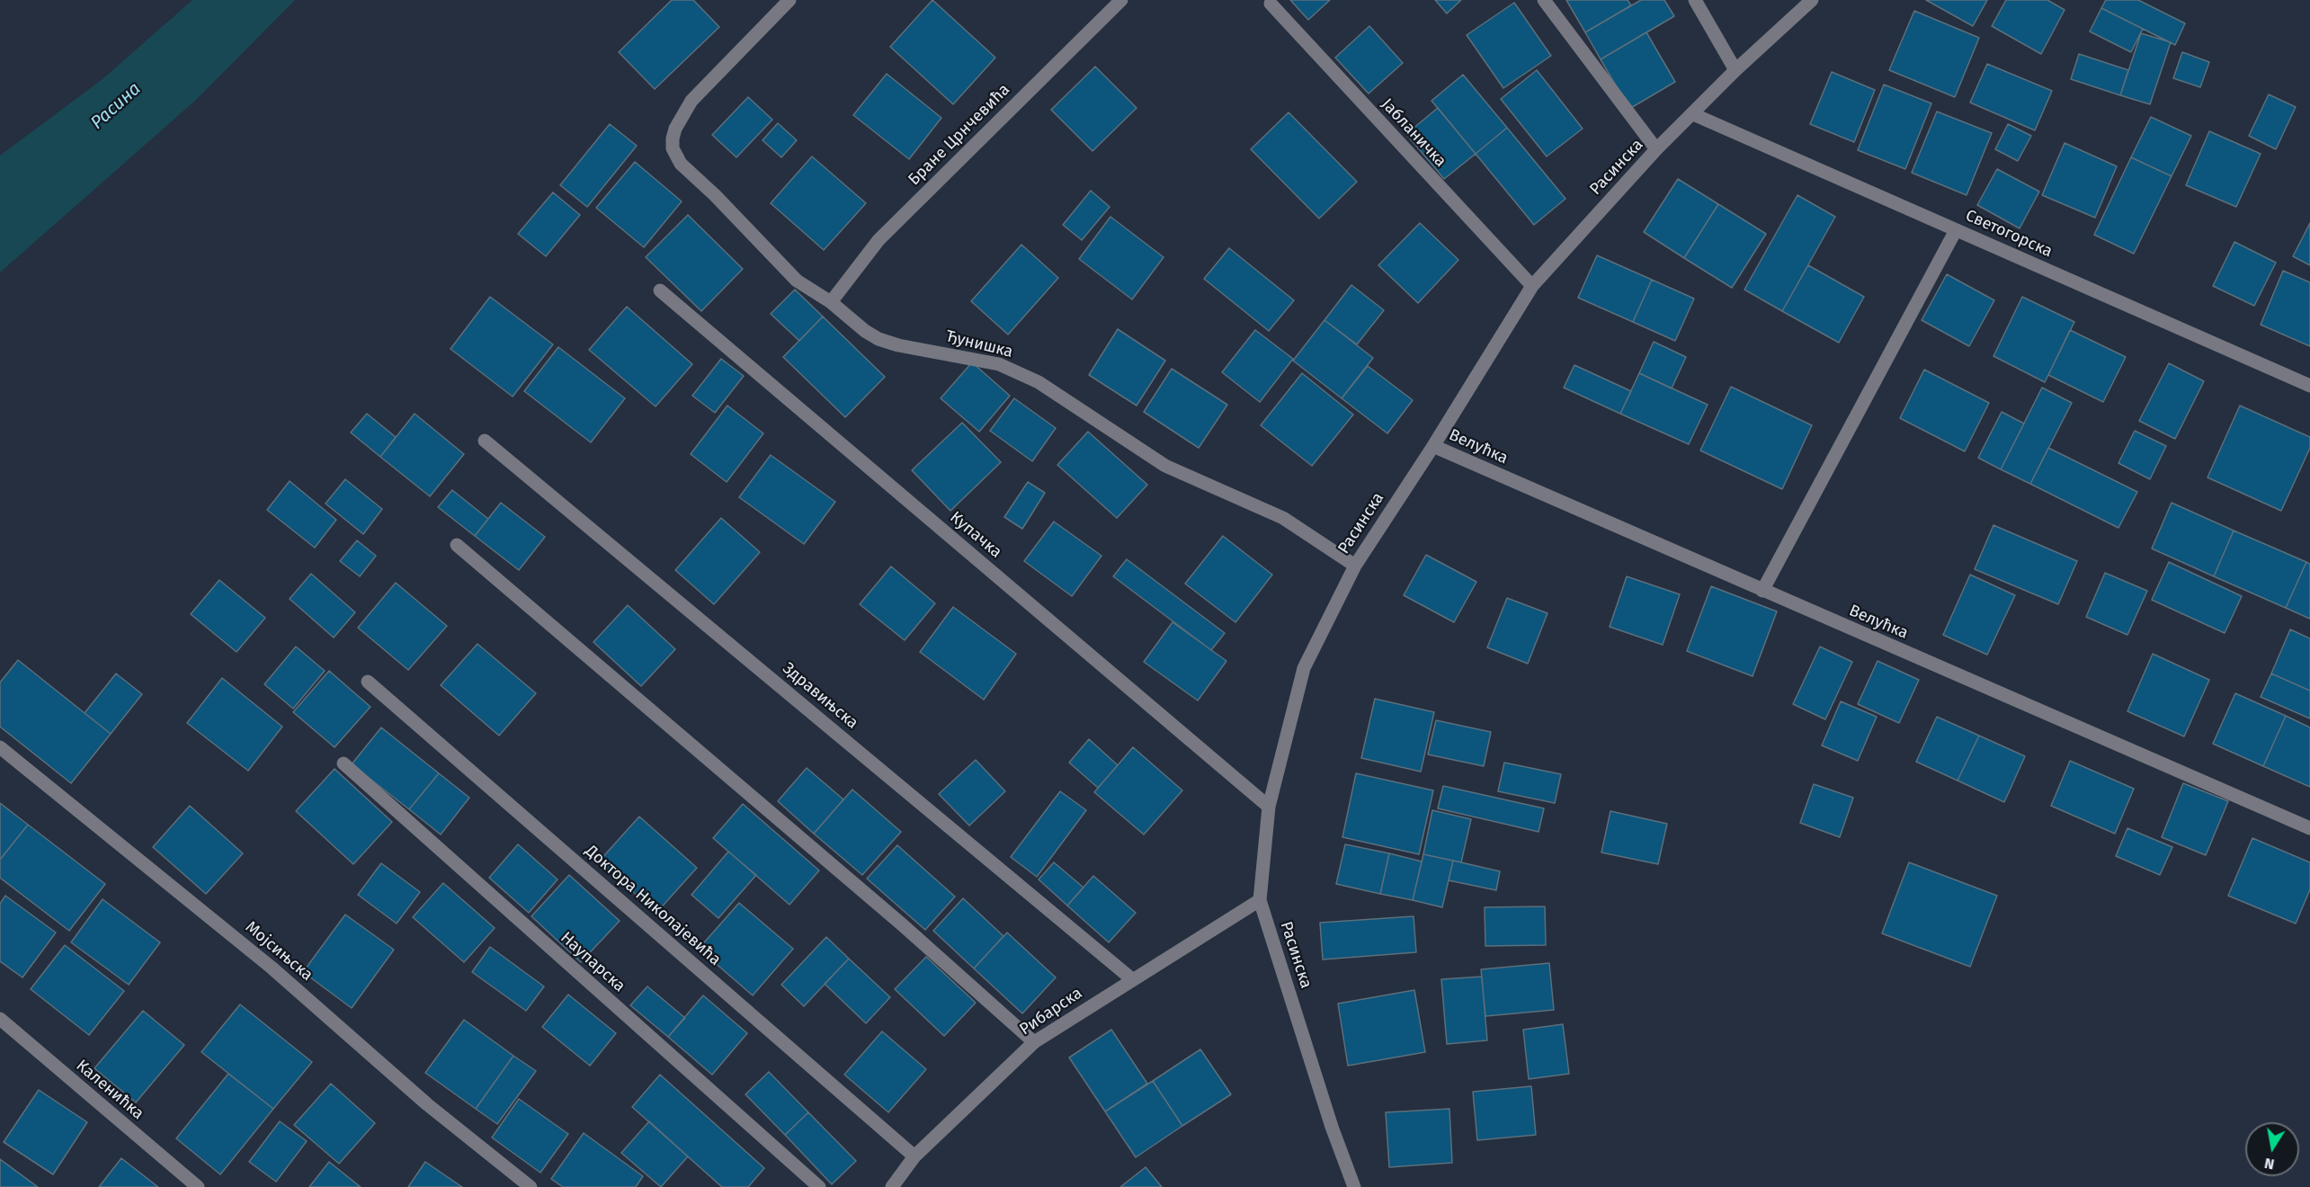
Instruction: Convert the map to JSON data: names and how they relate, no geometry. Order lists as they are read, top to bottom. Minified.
{"streets":{"street":["Јабланичка","Бране Црнчевића","Расинска","Светогорска","Ђунишка","Велућка","Купачка","Здравињска","Доктора Николајевића","Мојсињска","Наупарска","Рибарска","Каленићка"]},"crossings":[["Јабланичка","Расинска"],["Бране Црнчевића","Ђунишка"],["Расинска","Светогорска"],["Расинска","Ђунишка"],["Расинска","Велућка"],["Расинска","Купачка"],["Расинска","Рибарска"],["Здравињска","Рибарска"],["Доктора Николајевића","Рибарска"]],"water":["Расина"],"north":"bottom"}
